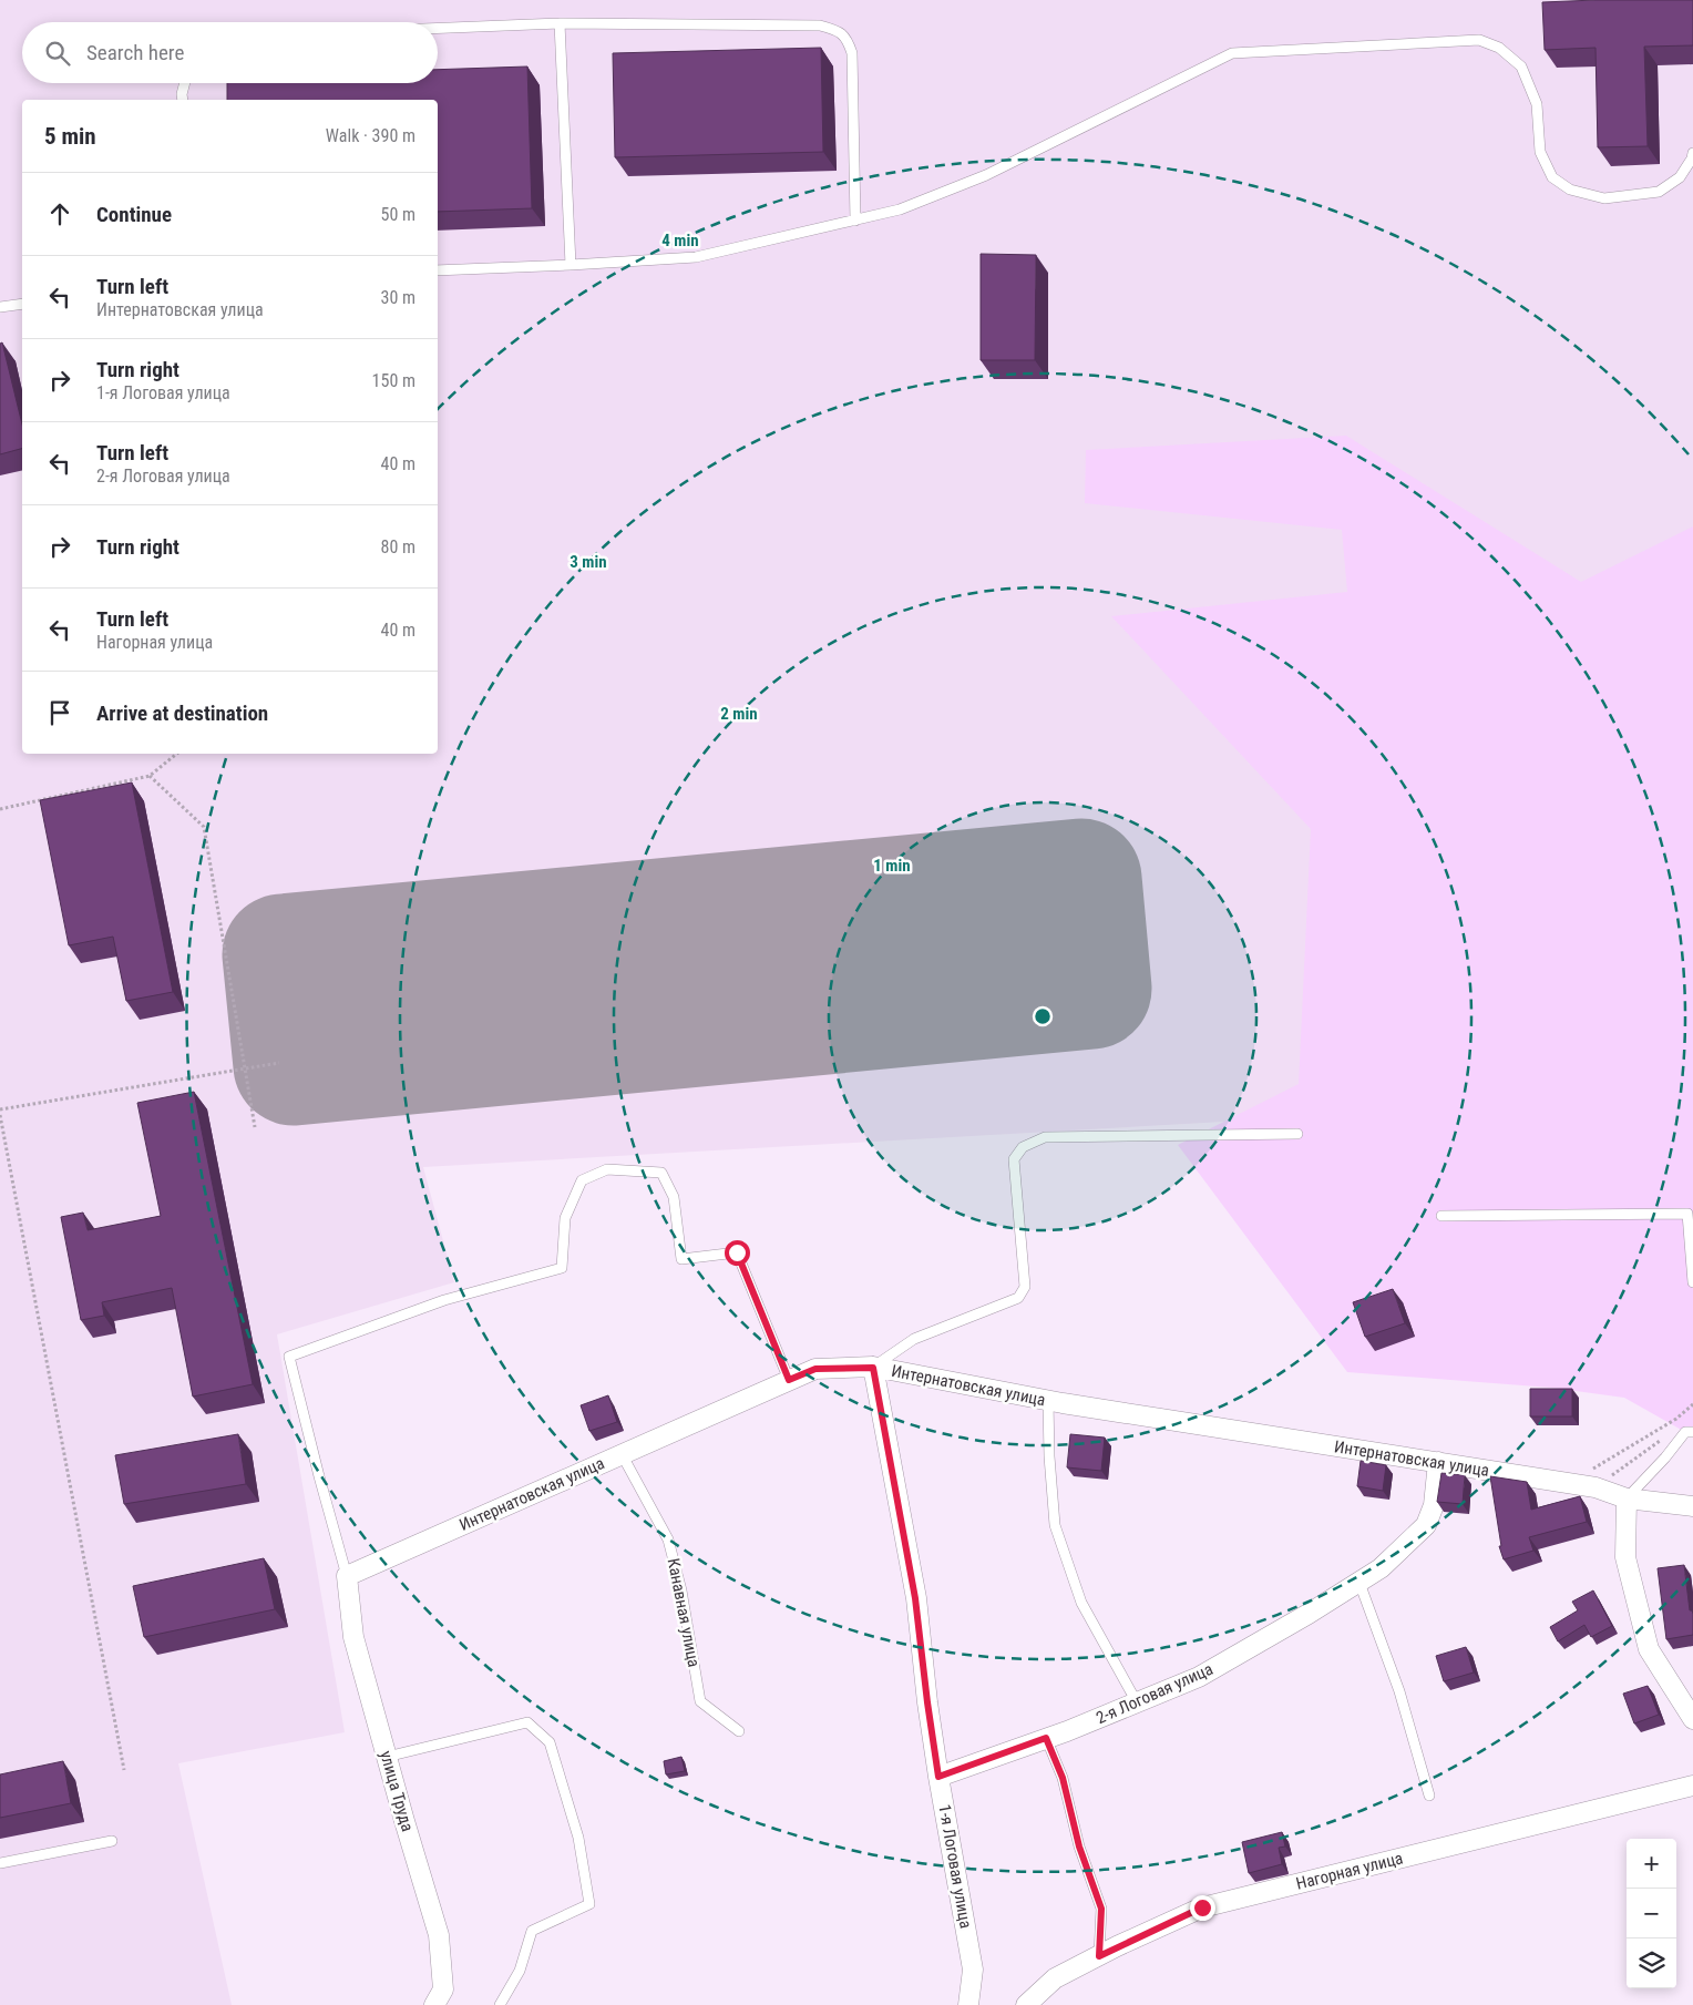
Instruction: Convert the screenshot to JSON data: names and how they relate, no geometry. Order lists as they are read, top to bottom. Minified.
{"streets":{"street":["Интернатовская улица","2-я Логовая улица","улица Труда","1-я Логовая улица","Нагорная улица"],"lane":["Канавная улица"]},"crossings":[["Интернатовская улица","Канавная улица"],["Интернатовская улица","2-я Логовая улица"],["Интернатовская улица","улица Труда"],["Интернатовская улица","1-я Логовая улица"],["2-я Логовая улица","1-я Логовая улица"]],"page":{"search":"Search here","heading":["5 min","Walk · 390 m"],"list":[["Continue","50 m"],["Turn left","Интернатовская улица","30 m"],["Turn right","1-я Логовая улица","150 m"],["Turn left","2-я Логовая улица","40 m"],["Turn right","80 m"],["Turn left","Нагорная улица","40 m"],"Arrive at destination"],"map_buttons":["+","−"]},"rings":["4 min","3 min","2 min","1 min"]}
